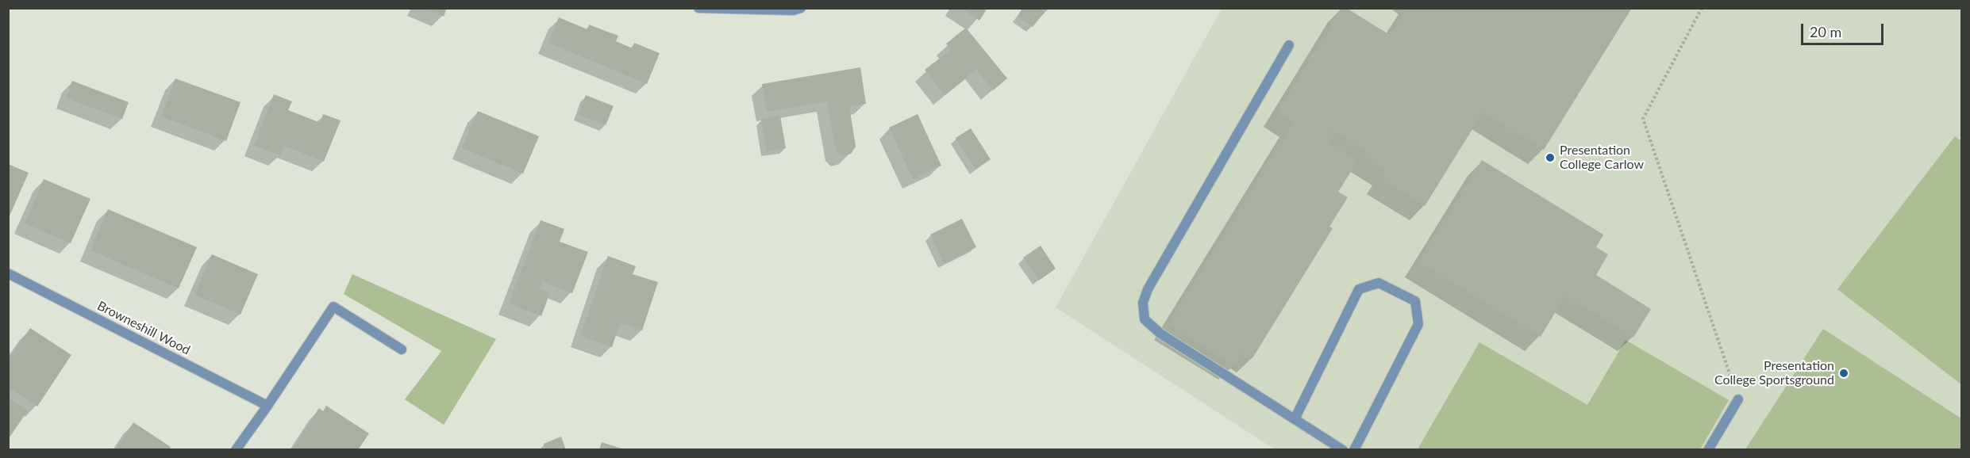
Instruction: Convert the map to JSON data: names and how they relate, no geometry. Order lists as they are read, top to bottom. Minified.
{"streets":{"street":["Browneshill Wood"]},"places":["Presentation College Carlow","Presentation College Sportsground"],"scale_bar":"20 m"}
